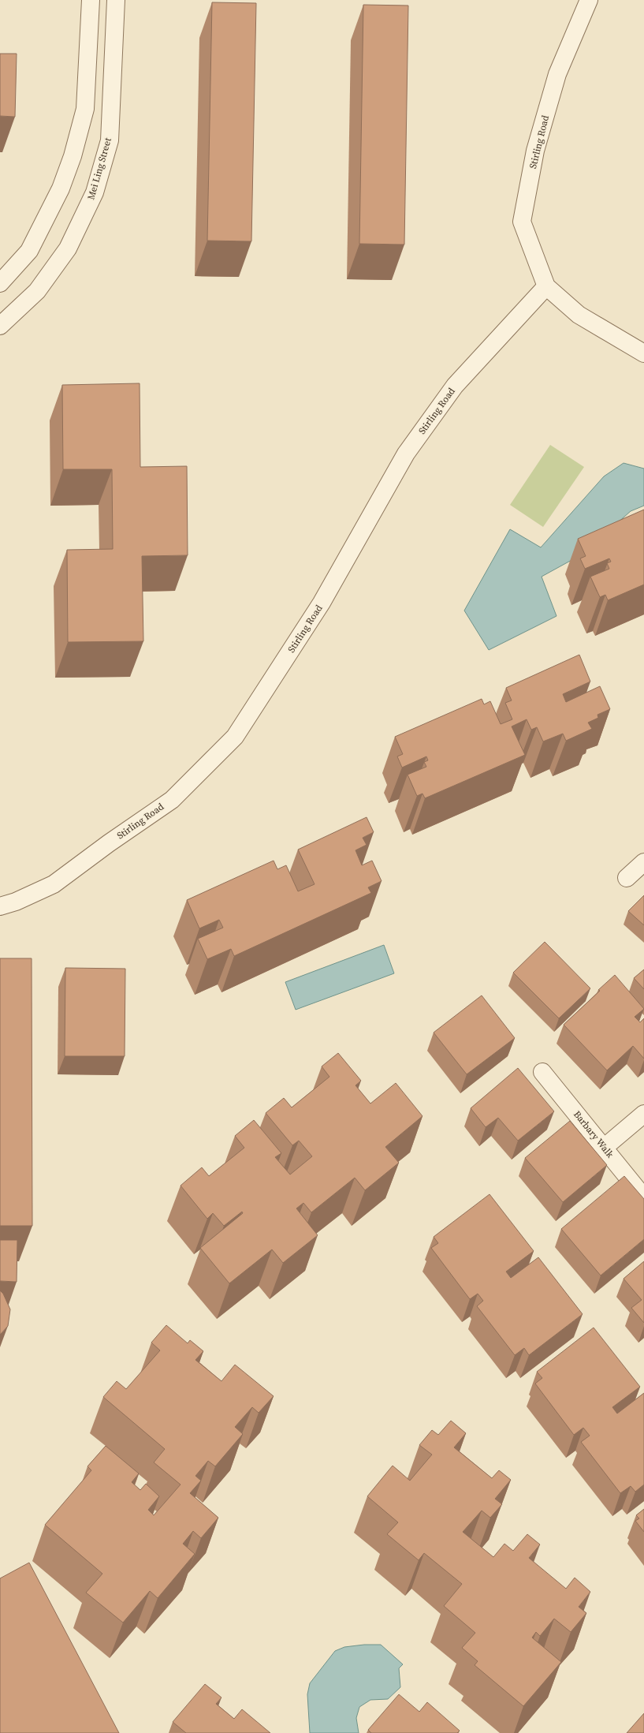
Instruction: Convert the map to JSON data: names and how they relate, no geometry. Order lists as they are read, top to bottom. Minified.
{"streets":{"street":["Stirling Road","Mei Ling Street","Barbary Walk"]}}
